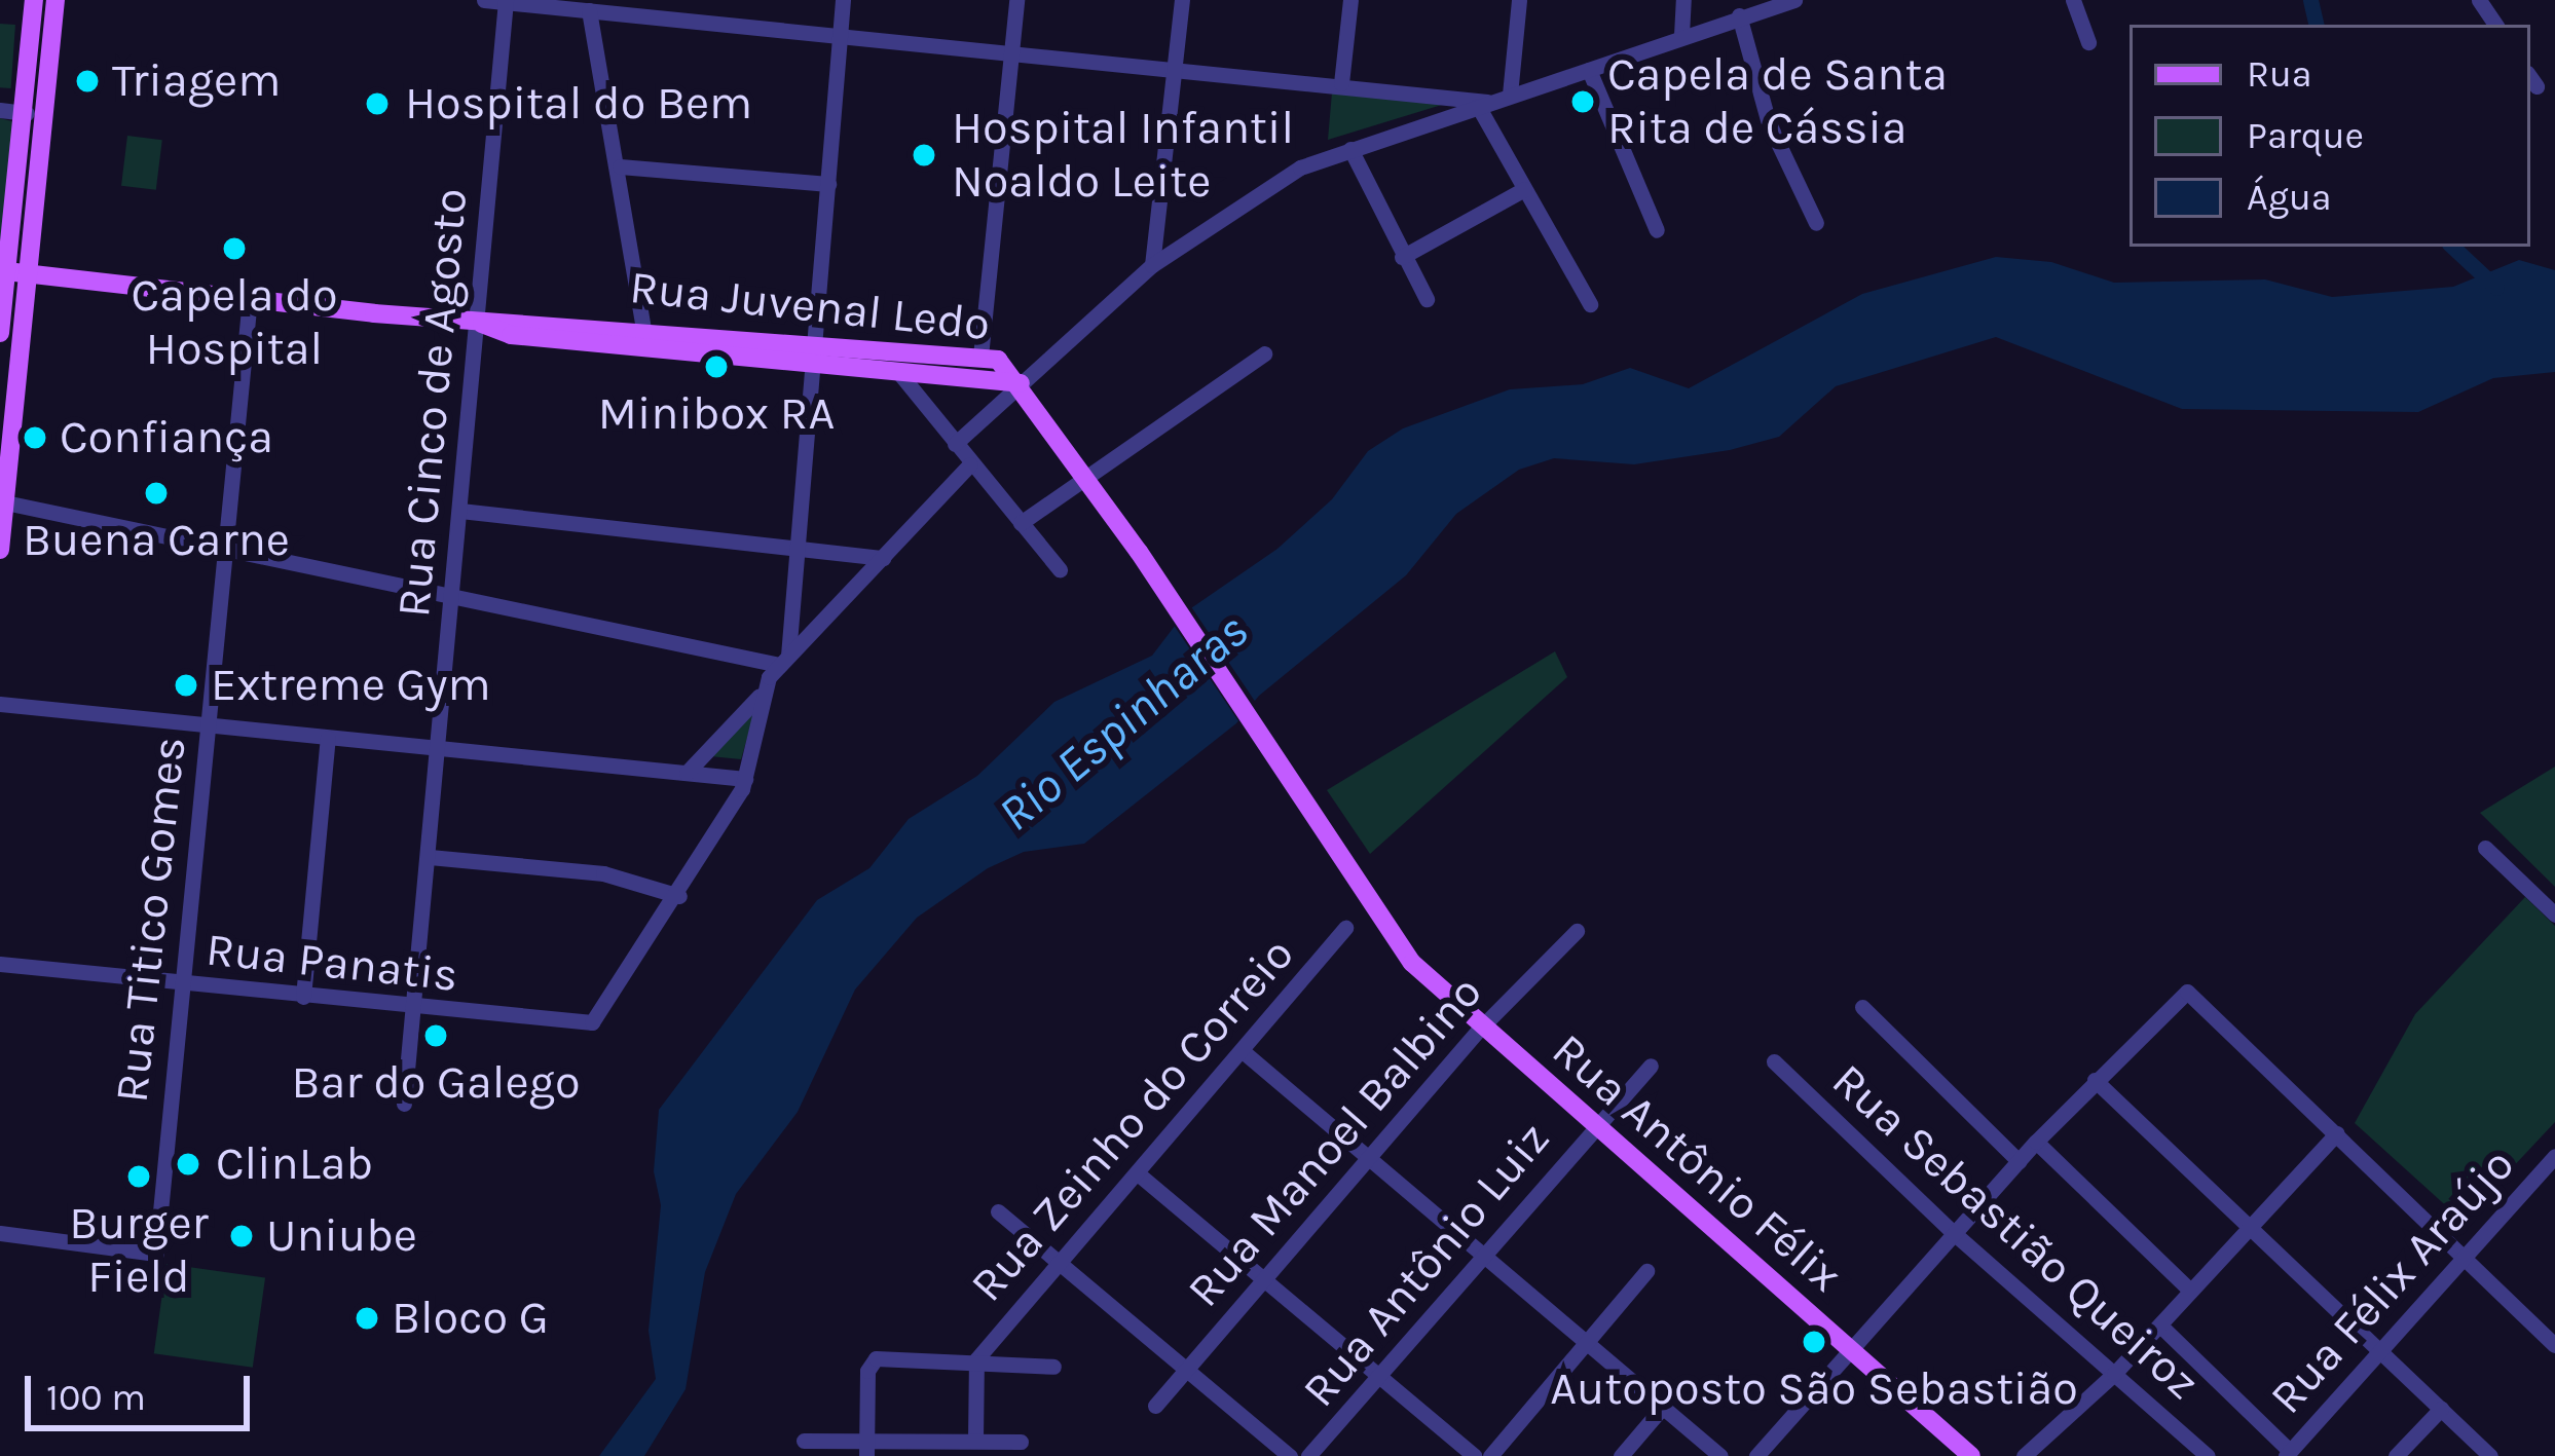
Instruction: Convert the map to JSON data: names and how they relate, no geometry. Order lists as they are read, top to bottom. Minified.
{"streets":{"main road":["Rua Juvenal Ledo","Rua Antônio Félix"],"street":["Rua Cinco de Agosto","Rua Titico Gomes","Rua Panatis","Rua Zeinho do Correio","Rua Manoel Balbino","Rua Sebastião Queiroz","Rua Antônio Luiz","Rua Félix Araújo"]},"crossings":[["Rua Juvenal Ledo","Rua Cinco de Agosto"],["Rua Juvenal Ledo","Rua Titico Gomes"],["Rua Juvenal Ledo","Rua Antônio Félix"],["Rua Cinco de Agosto","Rua Panatis"],["Rua Titico Gomes","Rua Panatis"],["Rua Manoel Balbino","Rua Antônio Félix"],["Rua Antônio Félix","Rua Antônio Luiz"]],"water":["Rio Espinharas"],"places":["Triagem","Capela de Santa Rita de Cássia","Hospital do Bem","Hospital Infantil Noaldo Leite","Capela do Hospital","Minibox RA","Confiança","Buena Carne","Extreme Gym","Bar do Galego","ClinLab","Burger Field","Uniube","Bloco G","Autoposto São Sebastião"],"legend":["Rua","Parque","Água"],"scale_bar":"100 m"}
